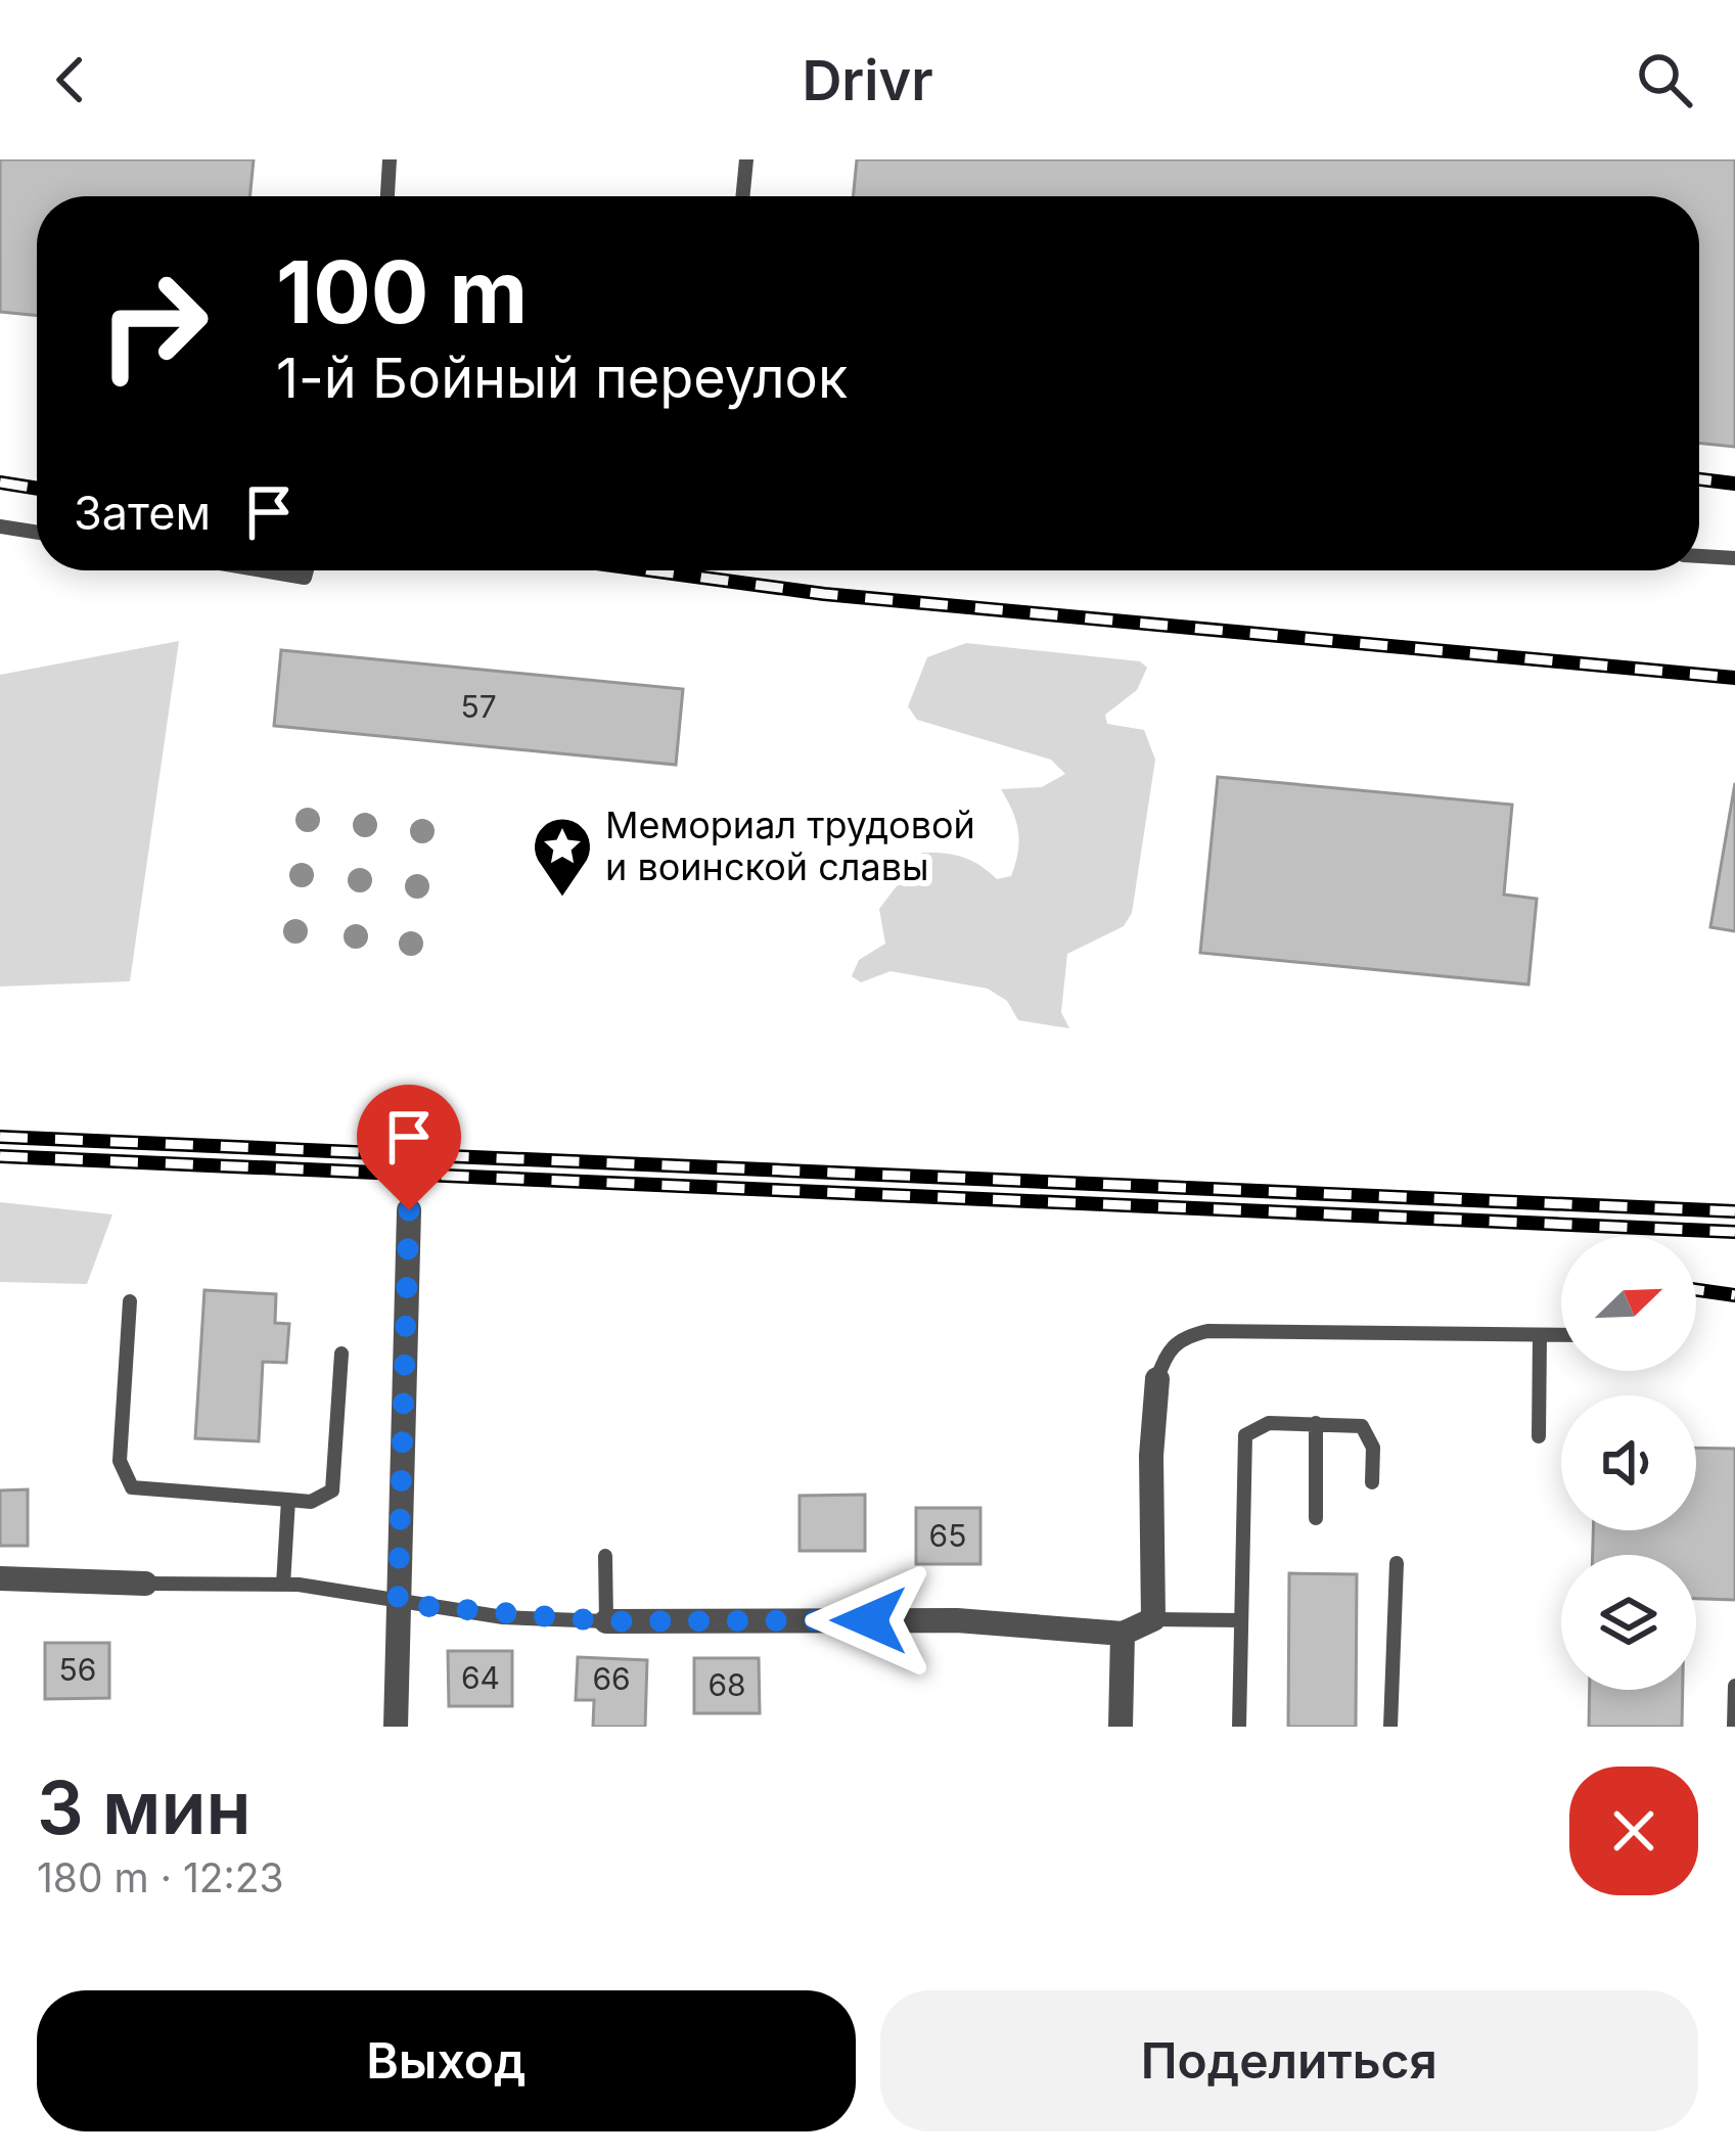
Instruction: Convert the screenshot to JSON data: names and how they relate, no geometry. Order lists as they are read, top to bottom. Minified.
{"places":{"place":["Мемориал трудовой и воинской славы"]},"house_numbers":["57","65","56","64","66","68"],"north":"top right","page":{"header":"Drivr","turn":["100 m","1-й Бойный переулок"],"then":"Затем","heading":["3 мин","180 m · 12:23"],"buttons":["Выход","Поделиться"]}}
